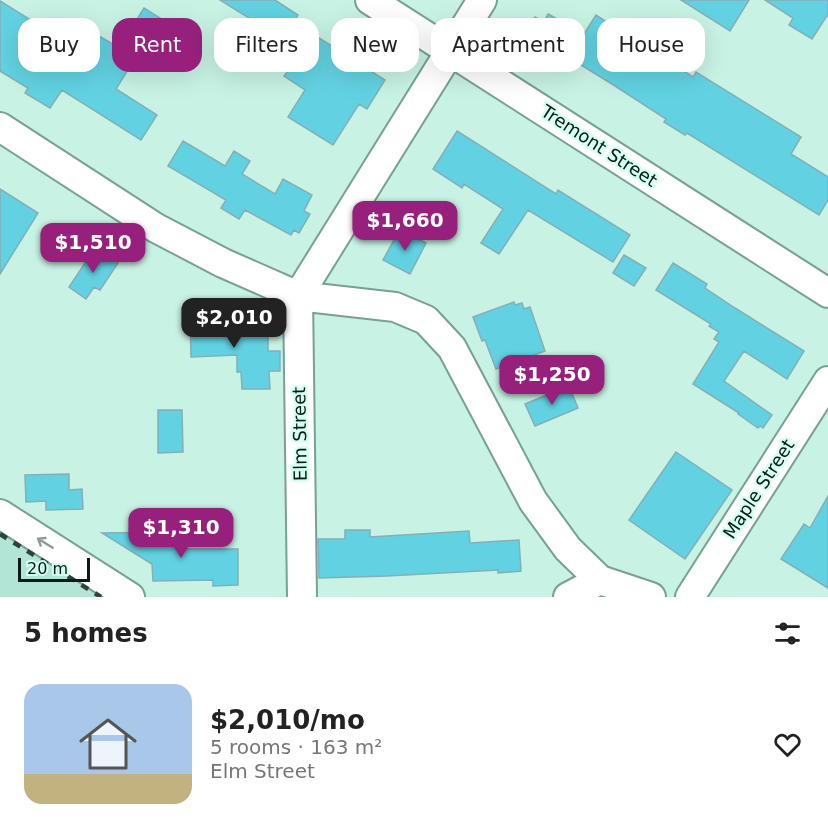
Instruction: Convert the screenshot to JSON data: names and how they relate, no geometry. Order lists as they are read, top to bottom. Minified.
{"streets":{"street":["Tremont Street","Elm Street","Maple Street"]},"scale_bar":"20 m","page":{"chip":["Buy","Rent","Filters","New","Apartment","House"],"price":["$1,660","$1,510","$2,010","$1,250","$1,310"],"scale":"20 m","heading":"5 homes","list":[{"name":"$2,010/mo","note":"5 rooms · 163 m² · Elm Street"}]}}
